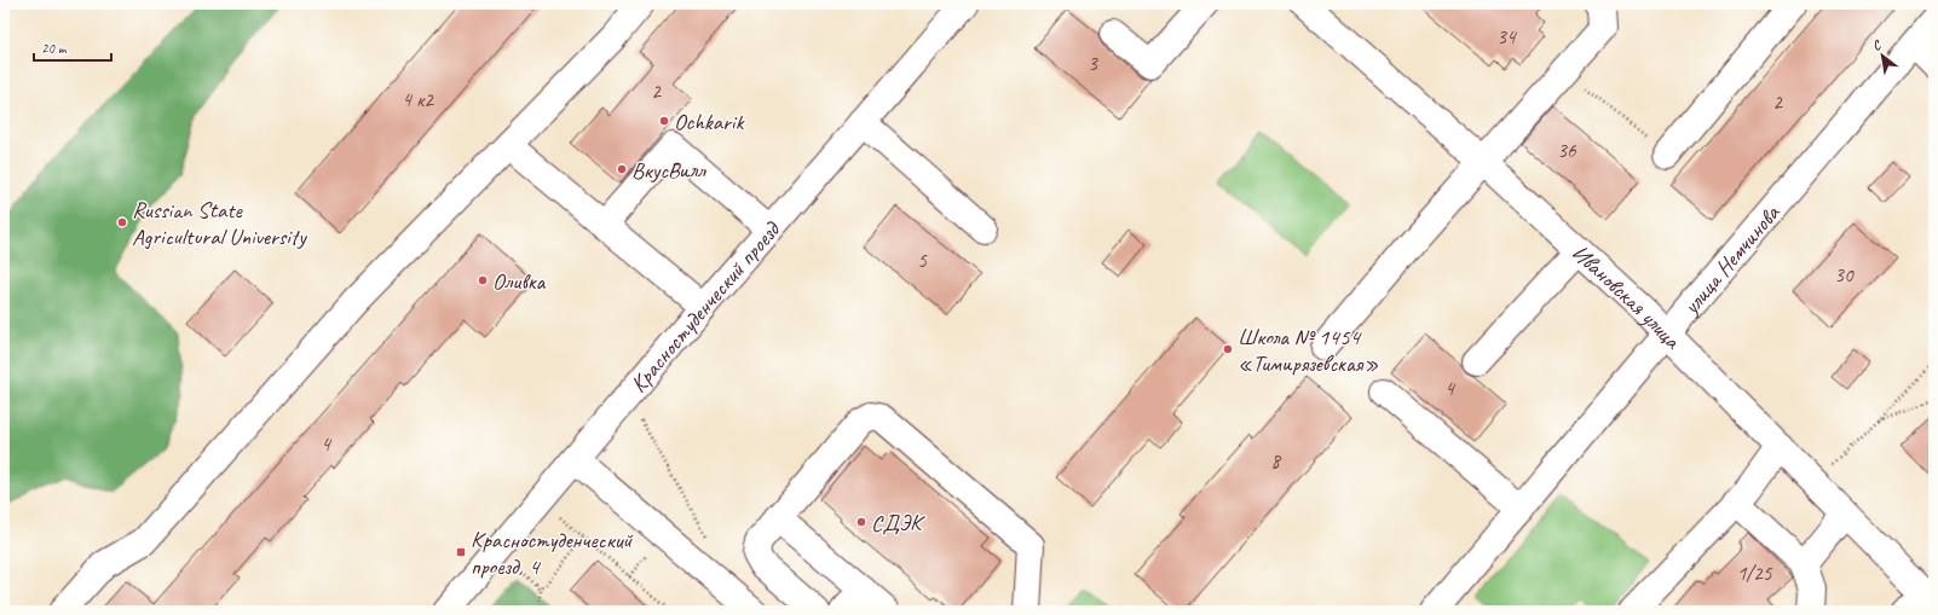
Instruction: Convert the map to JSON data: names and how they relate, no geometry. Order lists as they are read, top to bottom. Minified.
{"streets":{"street":["улица Немчинова","Ивановская улица","Красностуденческий проезд"]},"crossings":[["улица Немчинова","Ивановская улица"]],"places":{"other":["Ochkarik","ВкусВилл","Russian State Agricultural University","Оливка","Школа № 1454 «Тимирязевская»","СДЭК"],"transit":["Красностуденческий проезд, 4"]},"house_numbers":["34","3","2","4 к2","2","36","5","30","4","4","8","1/25"],"scale_bar":"20 m","north":"top left"}
